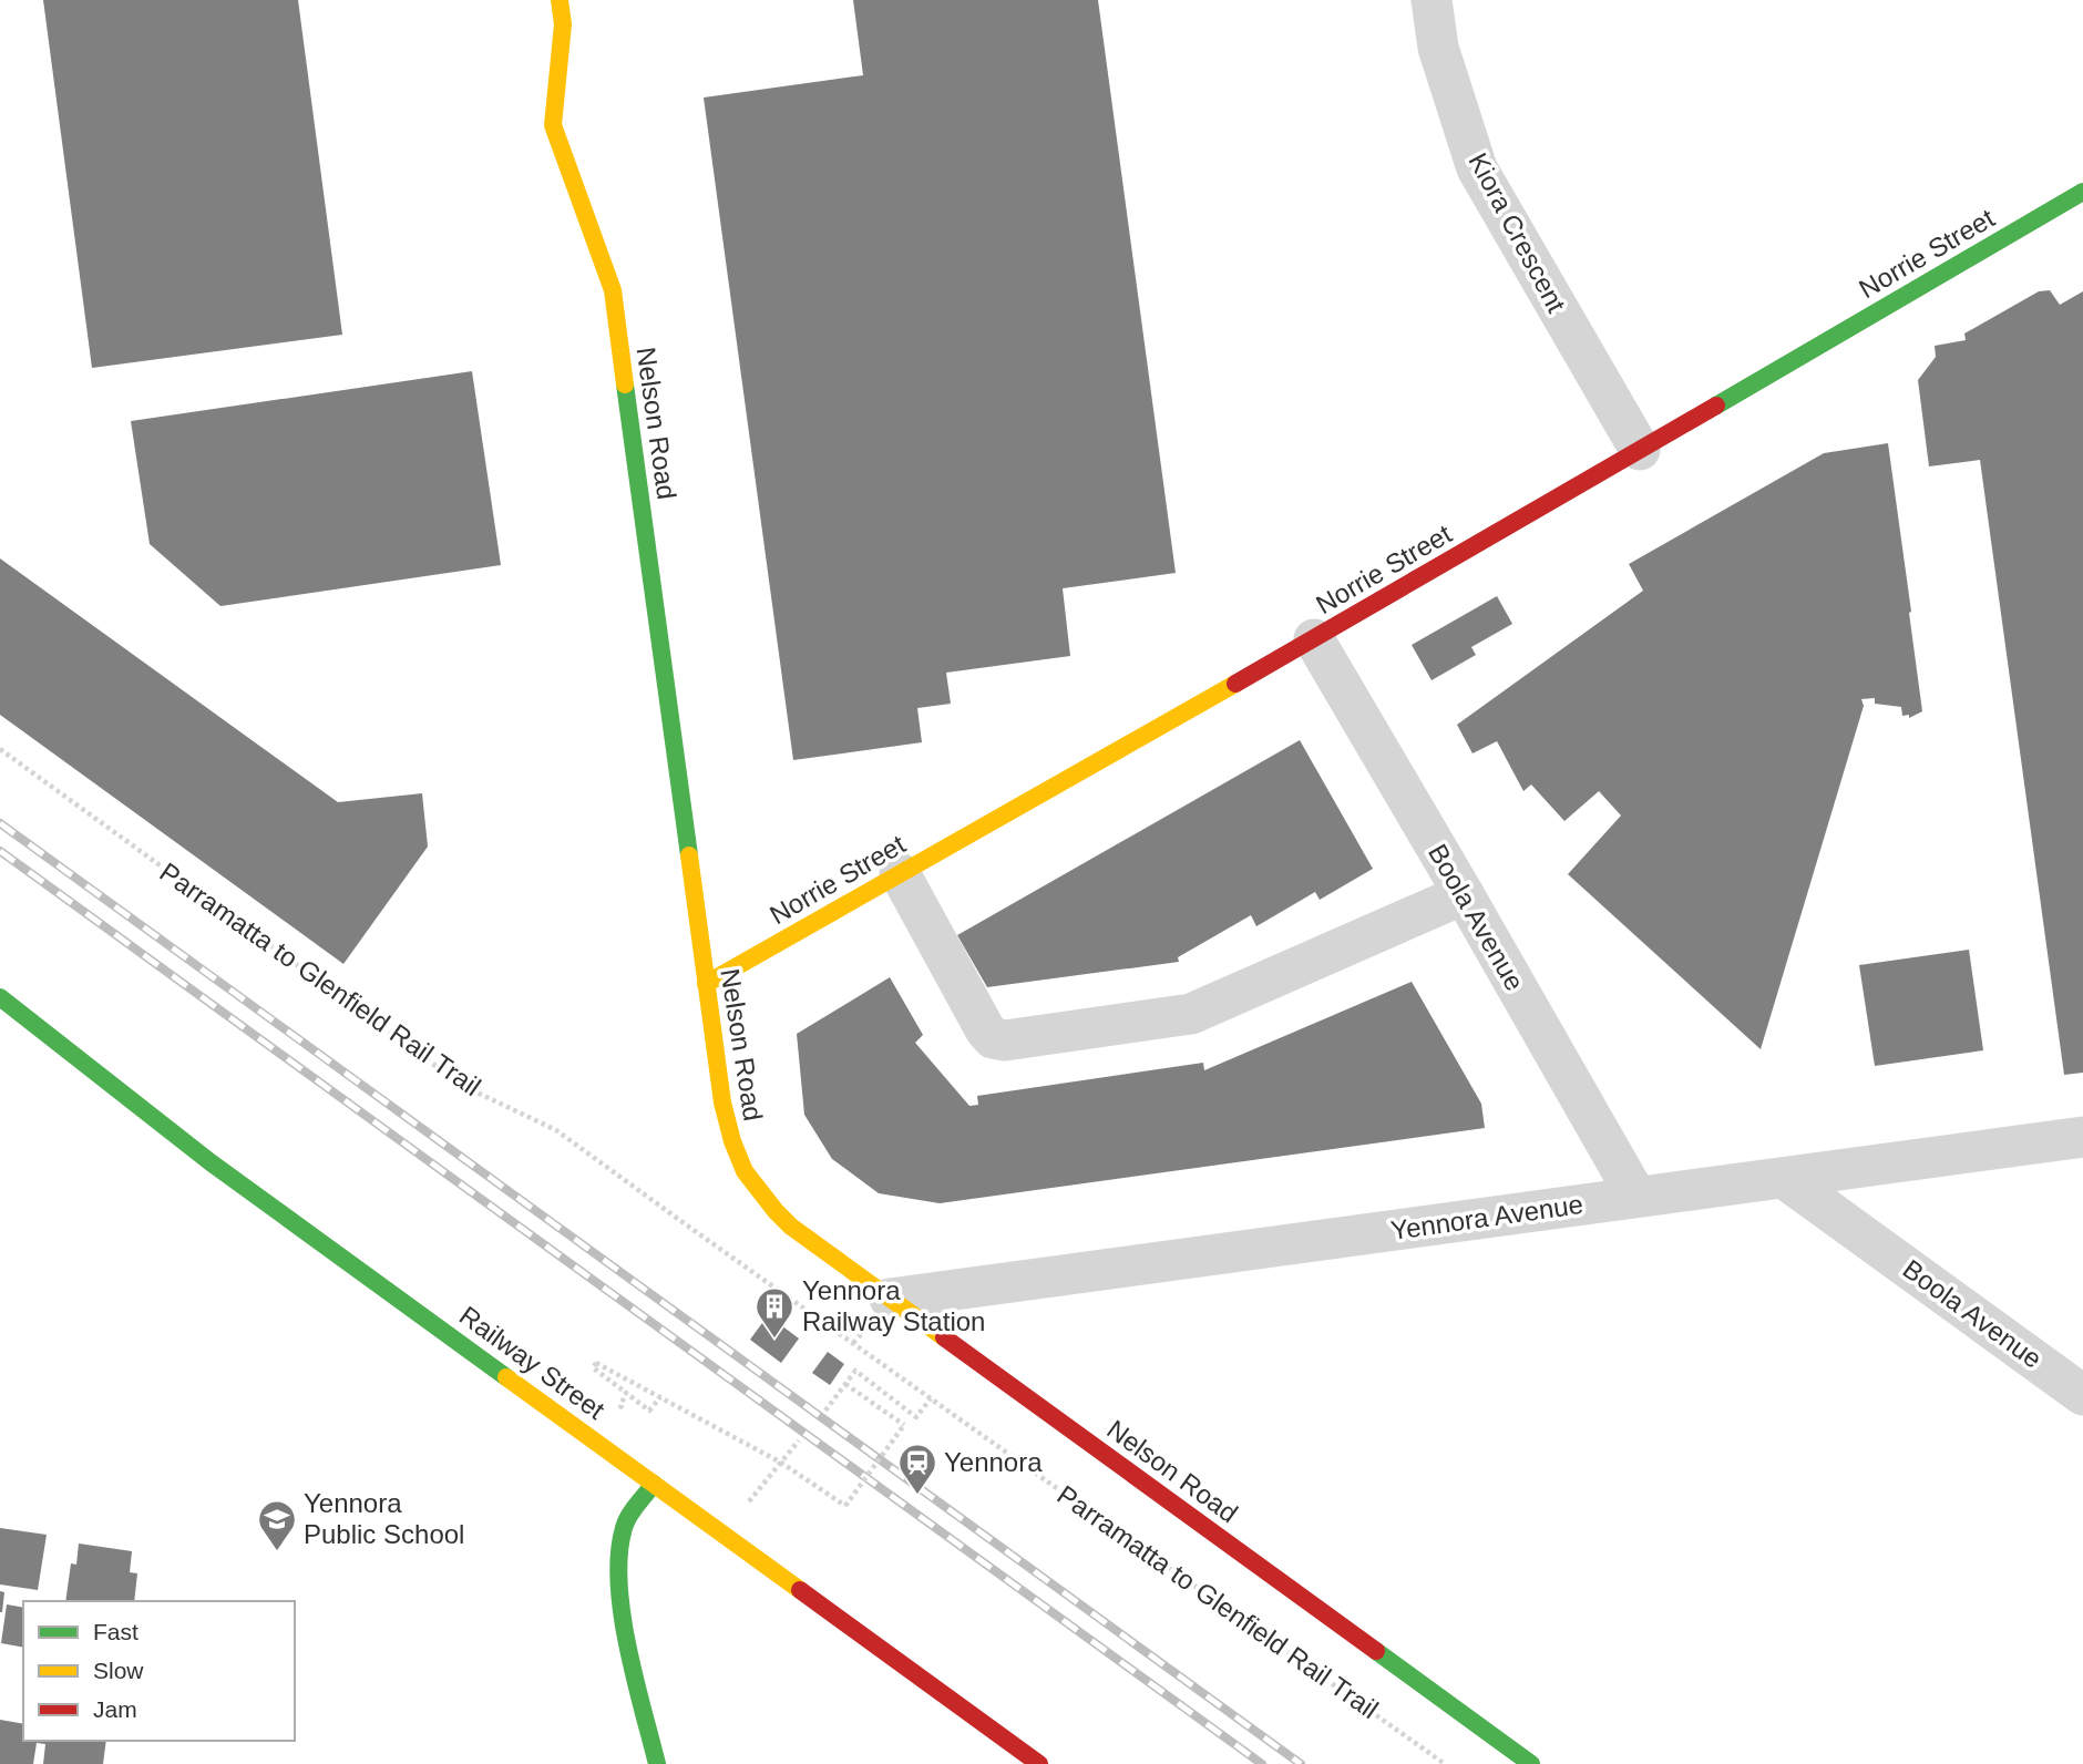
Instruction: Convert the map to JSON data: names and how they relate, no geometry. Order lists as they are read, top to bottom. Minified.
{"streets":{"street":["Kiora Crescent","Norrie Street","Nelson Road","Boola Avenue","Yennora Avenue","Railway Street"],"path":["Parramatta to Glenfield Rail Trail"]},"crossings":[["Kiora Crescent","Norrie Street"],["Norrie Street","Nelson Road"],["Norrie Street","Boola Avenue"],["Nelson Road","Yennora Avenue"],["Boola Avenue","Yennora Avenue"]],"places":{"building":["Yennora Railway Station"],"station":["Yennora"],"school or university":["Yennora Public School"]},"legend":["Fast","Slow","Jam"]}
